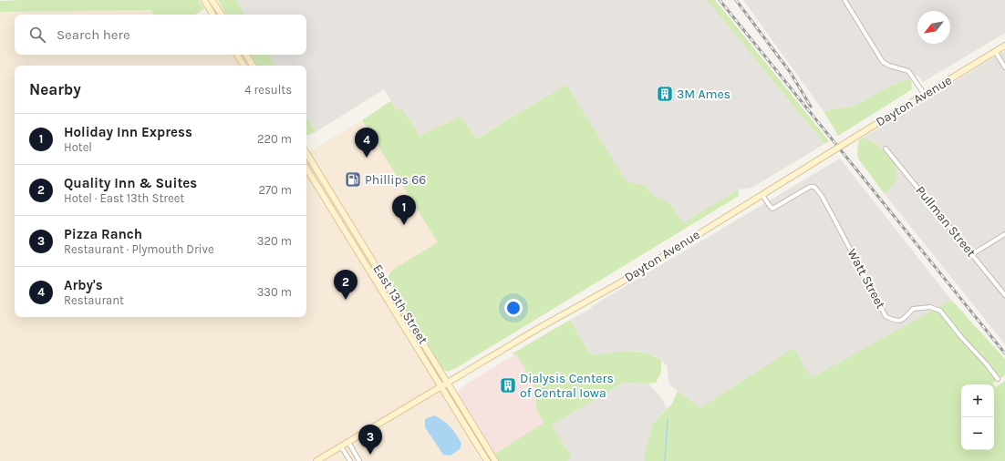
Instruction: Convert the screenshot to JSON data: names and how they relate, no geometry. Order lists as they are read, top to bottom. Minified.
{"streets":{"main road":["Dayton Avenue","East 13th Street"],"street":["Pullman Street","Watt Street"]},"crossings":[["Dayton Avenue","Watt Street"],["Dayton Avenue","East 13th Street"]],"places":{"building":["3M Ames","Dialysis Centers of Central Iowa"],"fuel station":["Phillips 66"]},"north":"bottom left","page":{"search":"Search here","heading":["Nearby","4 results"],"list":[{"mark":"1","name":"Holiday Inn Express","note":"Hotel","value":"220 m"},{"mark":"2","name":"Quality Inn & Suites","note":"Hotel · East 13th Street","value":"270 m"},{"mark":"3","name":"Pizza Ranch","note":"Restaurant · Plymouth Drive","value":"320 m"},{"mark":"4","name":"Arby's","note":"Restaurant","value":"330 m"}],"pins":["4","1","2","3"],"map_buttons":["+","−"]}}
